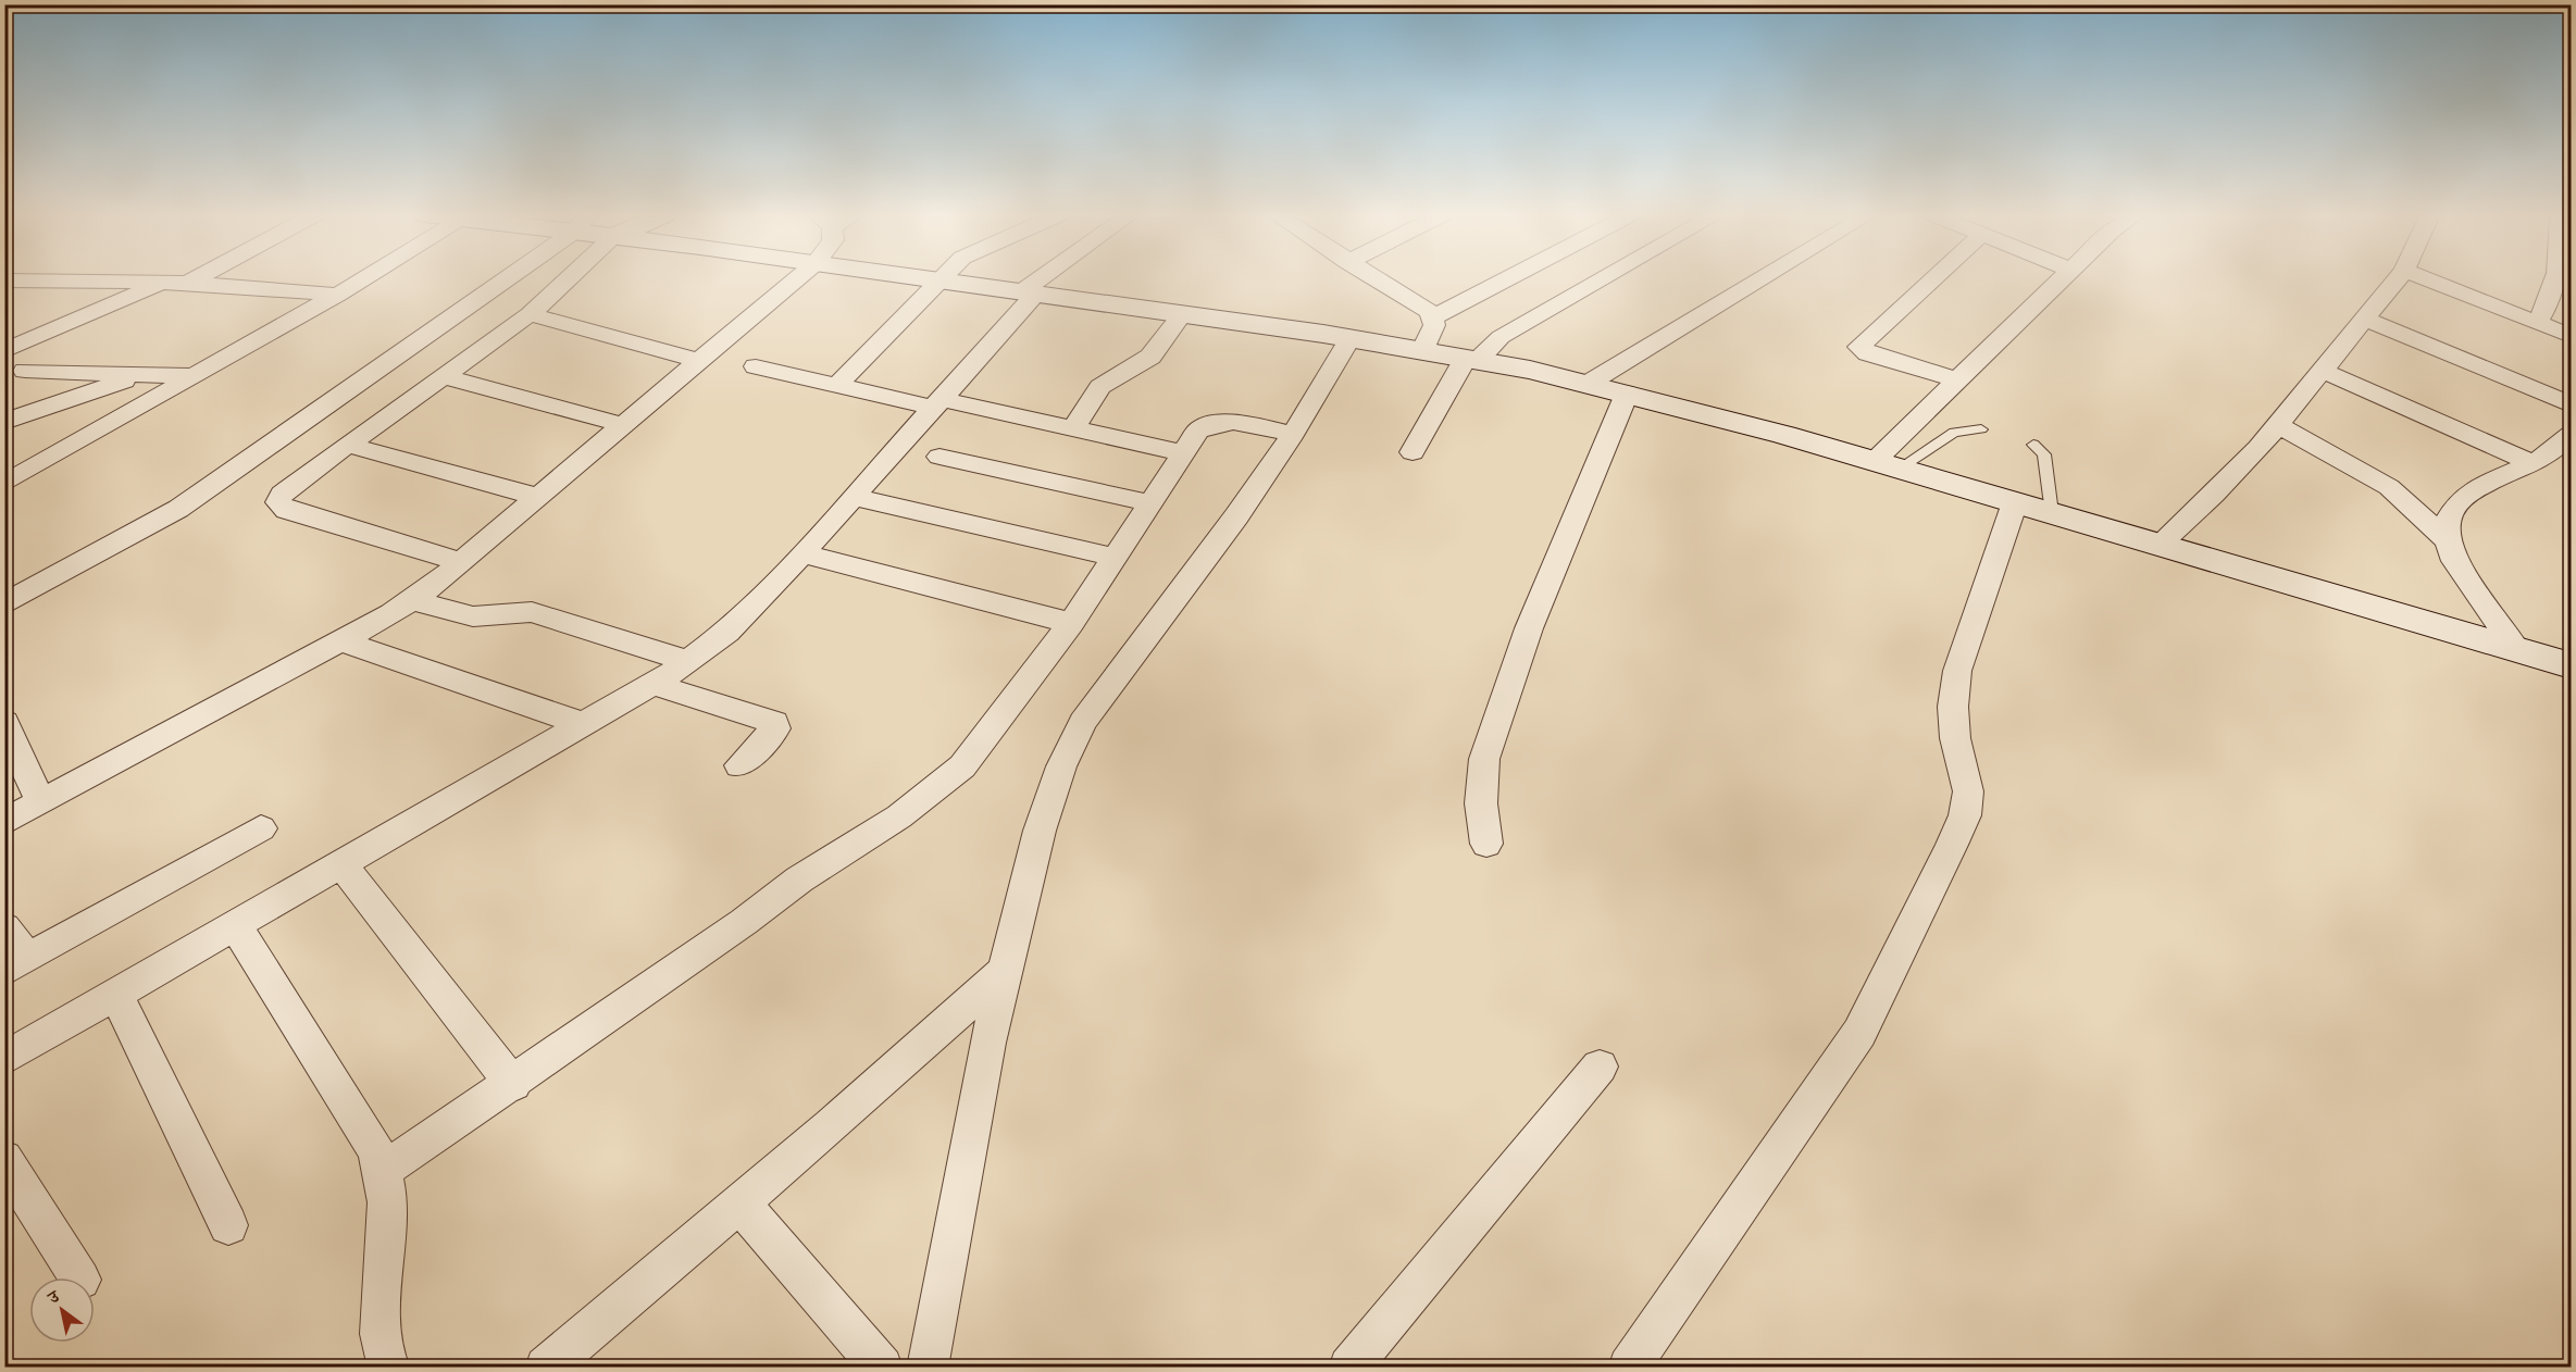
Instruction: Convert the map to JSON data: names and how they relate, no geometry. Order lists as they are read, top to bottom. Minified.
{"north":"top left"}
